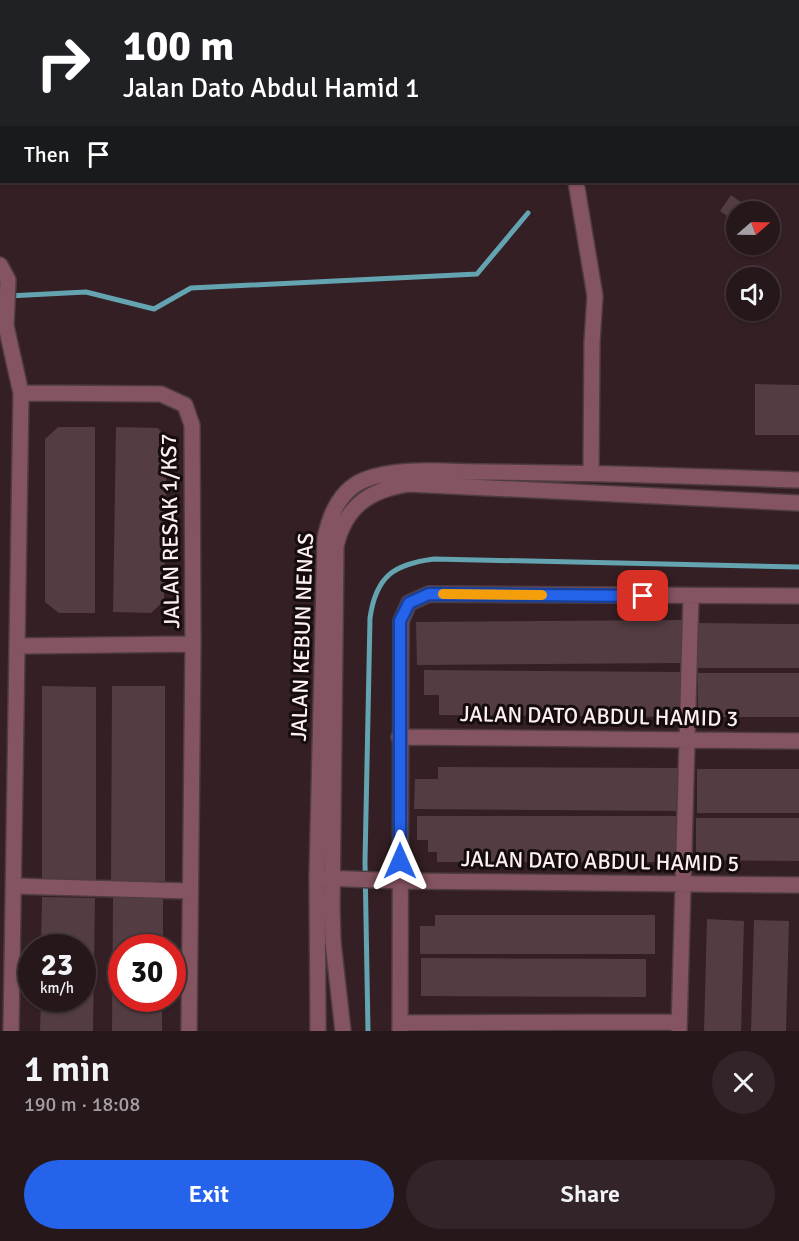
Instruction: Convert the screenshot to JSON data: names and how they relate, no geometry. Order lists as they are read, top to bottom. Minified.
{"streets":{"street":["JALAN RESAK 1/KS7","JALAN KEBUN NENAS","JALAN DATO ABDUL HAMID 3","JALAN DATO ABDUL HAMID 5"]},"crossings":[["JALAN KEBUN NENAS","JALAN DATO ABDUL HAMID 5"]],"north":"right","page":{"turn":["100 m","Jalan Dato Abdul Hamid 1"],"then":"Then","speed":"23 km/h","limit":"30","heading":["1 min","190 m · 18:08"],"buttons":["Exit","Share"]}}
